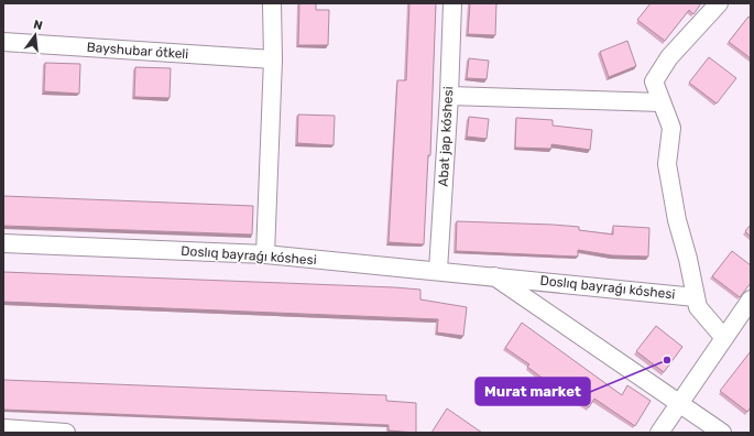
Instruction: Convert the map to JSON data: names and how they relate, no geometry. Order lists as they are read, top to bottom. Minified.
{"streets":{"street":["Bayshubar ótkeli","Abat jap kóshesi","Doslıq bayraǵı kóshesi"]},"crossings":[["Abat jap kóshesi","Doslıq bayraǵı kóshesi"]],"places":["Murat market"],"north":"top"}
